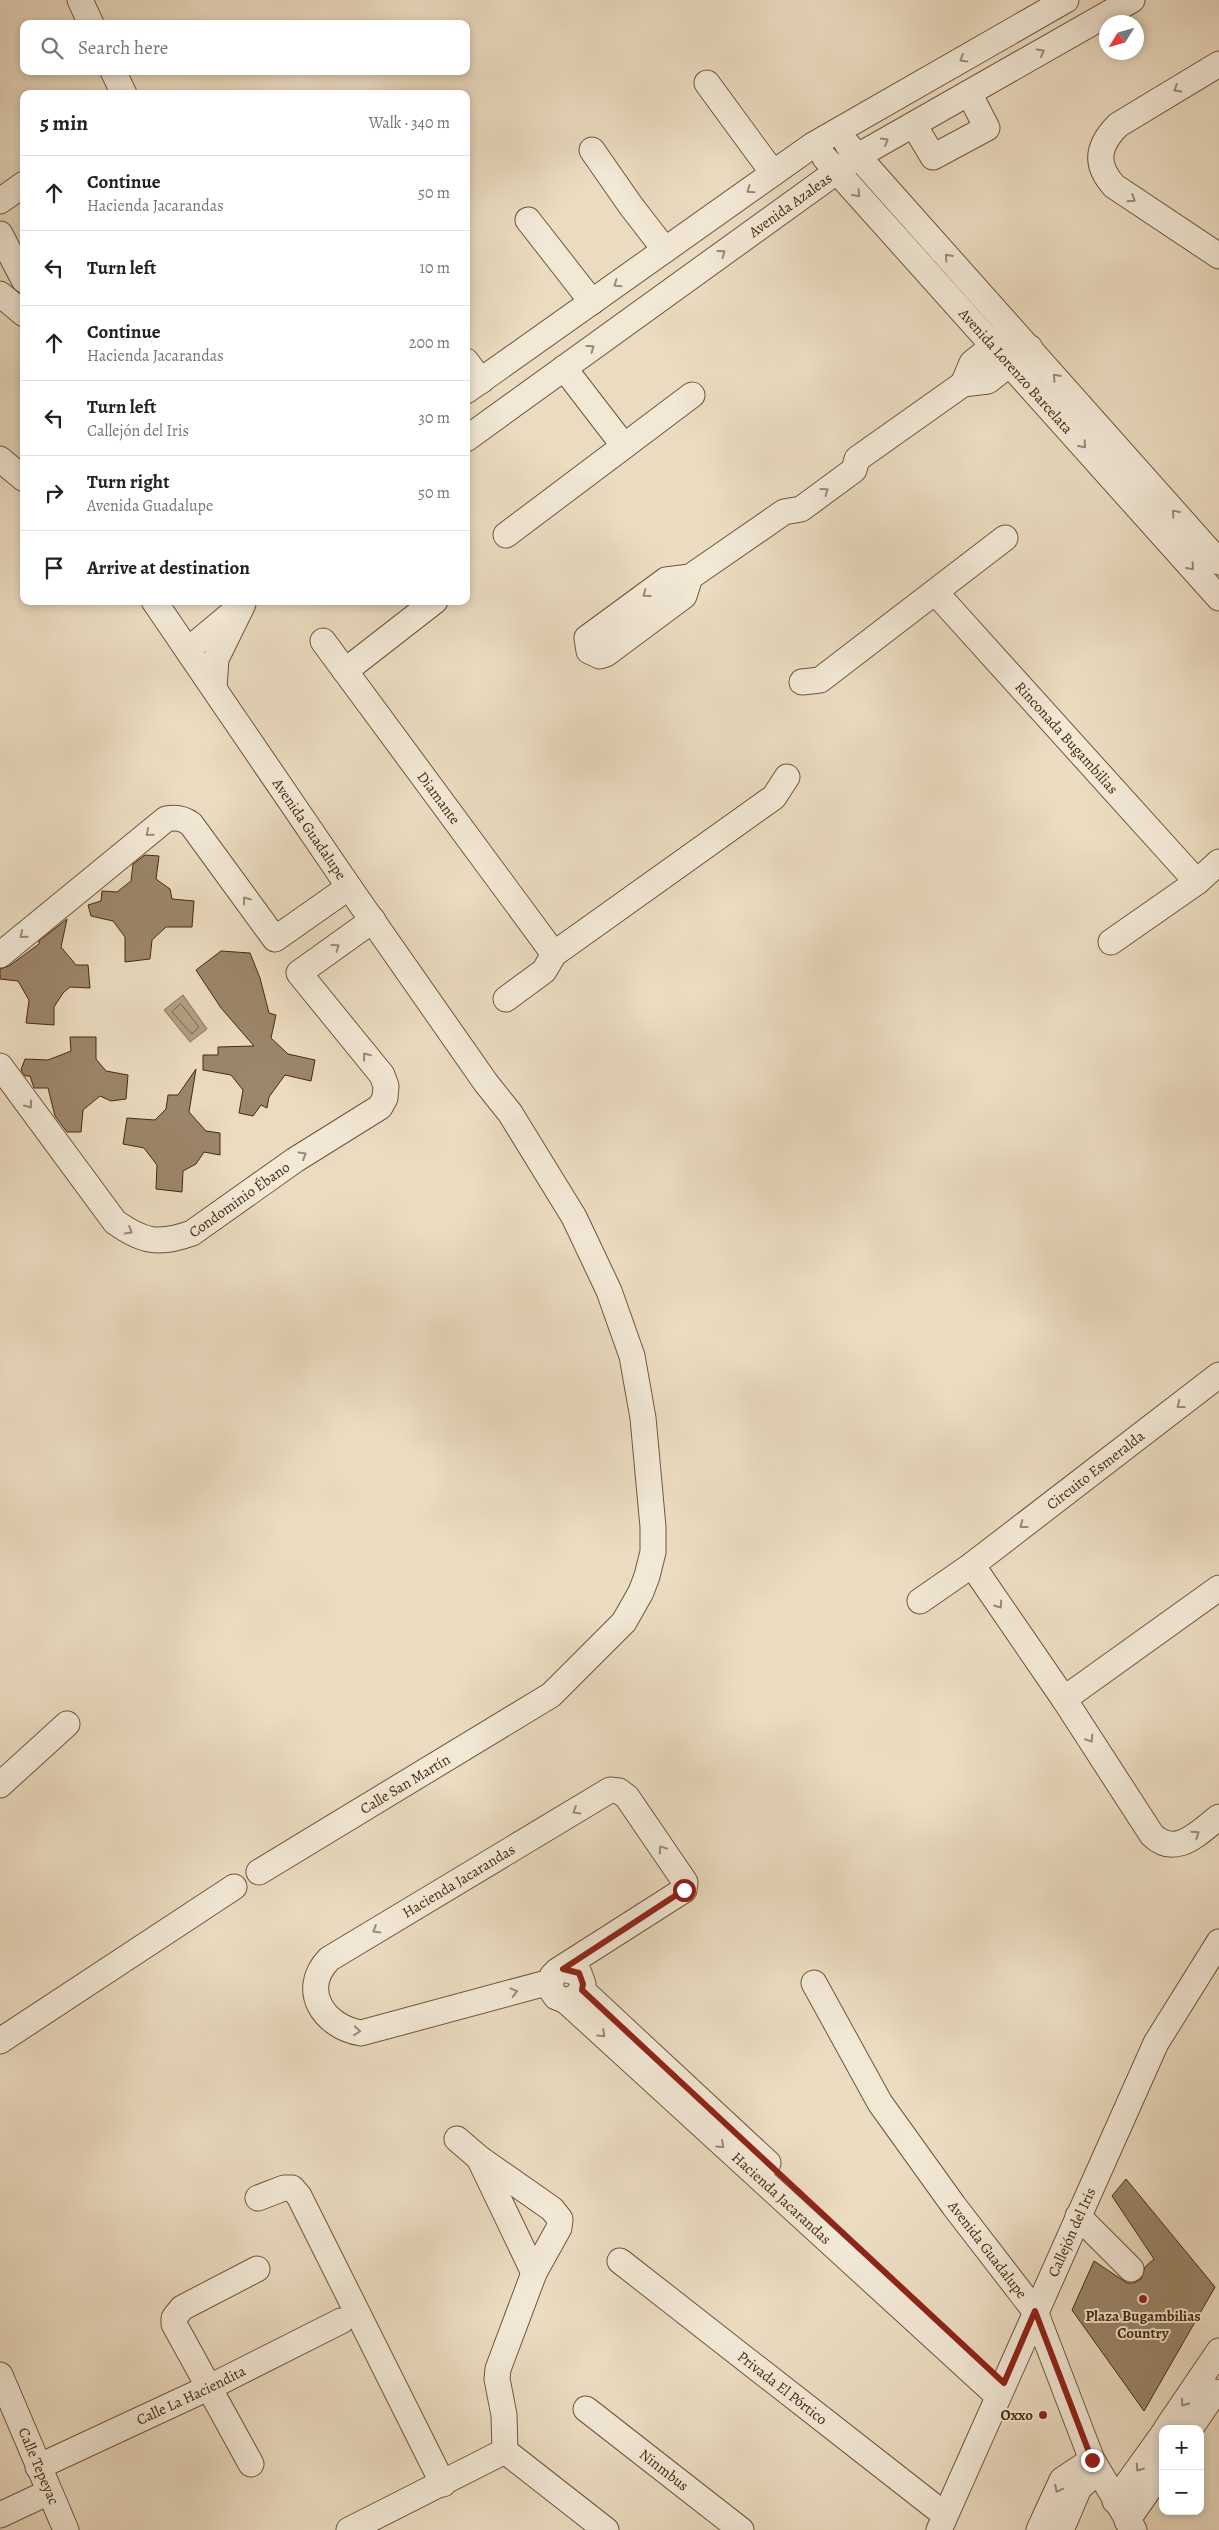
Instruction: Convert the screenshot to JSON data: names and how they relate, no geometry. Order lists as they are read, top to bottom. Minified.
{"streets":{"street":["Avenida Azaleas","Avenida Lorenzo Barcelata","Rinconada Bugambilias","Diamante","Avenida Guadalupe","Condominio Ébano","Circuito Esmeralda","Calle San Martín","Hacienda Jacarandas","Callejón del Iris","Privada El Pórtico","Calle La Haciendita","Calle Tepeyac","Ninmbus"]},"crossings":[["Avenida Azaleas","Avenida Lorenzo Barcelata"],["Avenida Guadalupe","Condominio Ébano"],["Avenida Guadalupe","Calle San Martín"],["Avenida Guadalupe","Callejón del Iris"],["Hacienda Jacarandas","Callejón del Iris"],["Callejón del Iris","Privada El Pórtico"],["Calle La Haciendita","Calle Tepeyac"]],"places":["Plaza Bugambilias Country","Oxxo"],"north":"bottom left","page":{"search":"Search here","heading":["5 min","Walk · 340 m"],"list":[["Continue","Hacienda Jacarandas","50 m"],["Turn left","10 m"],["Continue","Hacienda Jacarandas","200 m"],["Turn left","Callejón del Iris","30 m"],["Turn right","Avenida Guadalupe","50 m"],"Arrive at destination"],"map_buttons":["+","−"]}}
